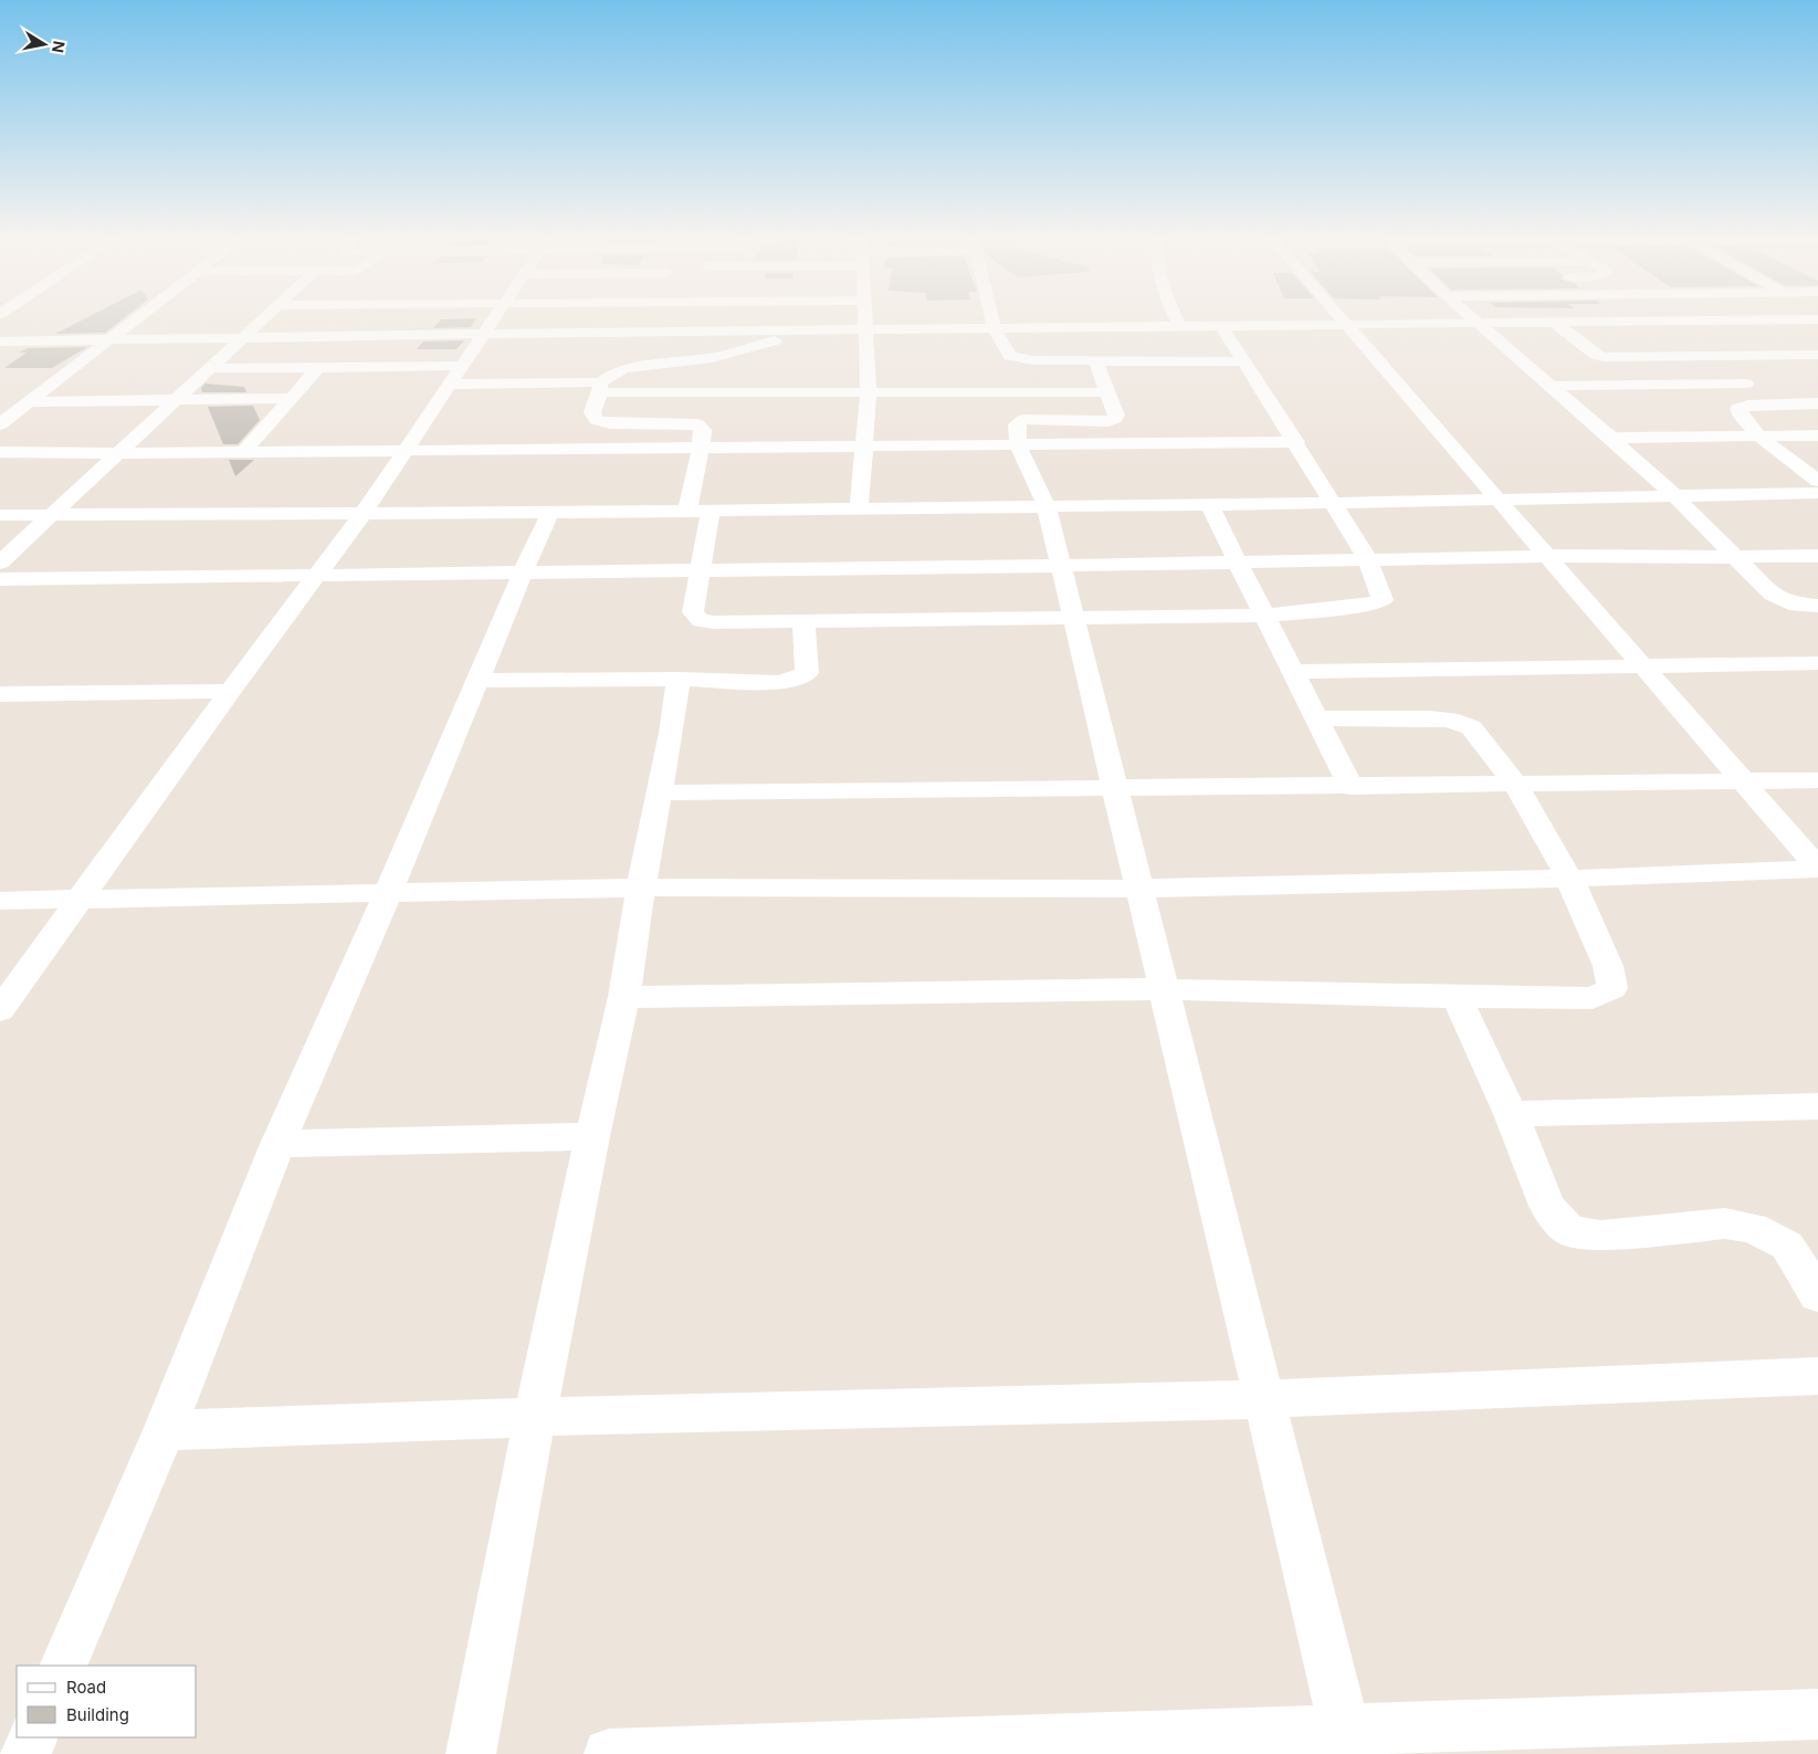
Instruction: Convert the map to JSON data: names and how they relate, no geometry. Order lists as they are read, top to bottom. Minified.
{"legend":["Road","Building"],"north":"right"}
